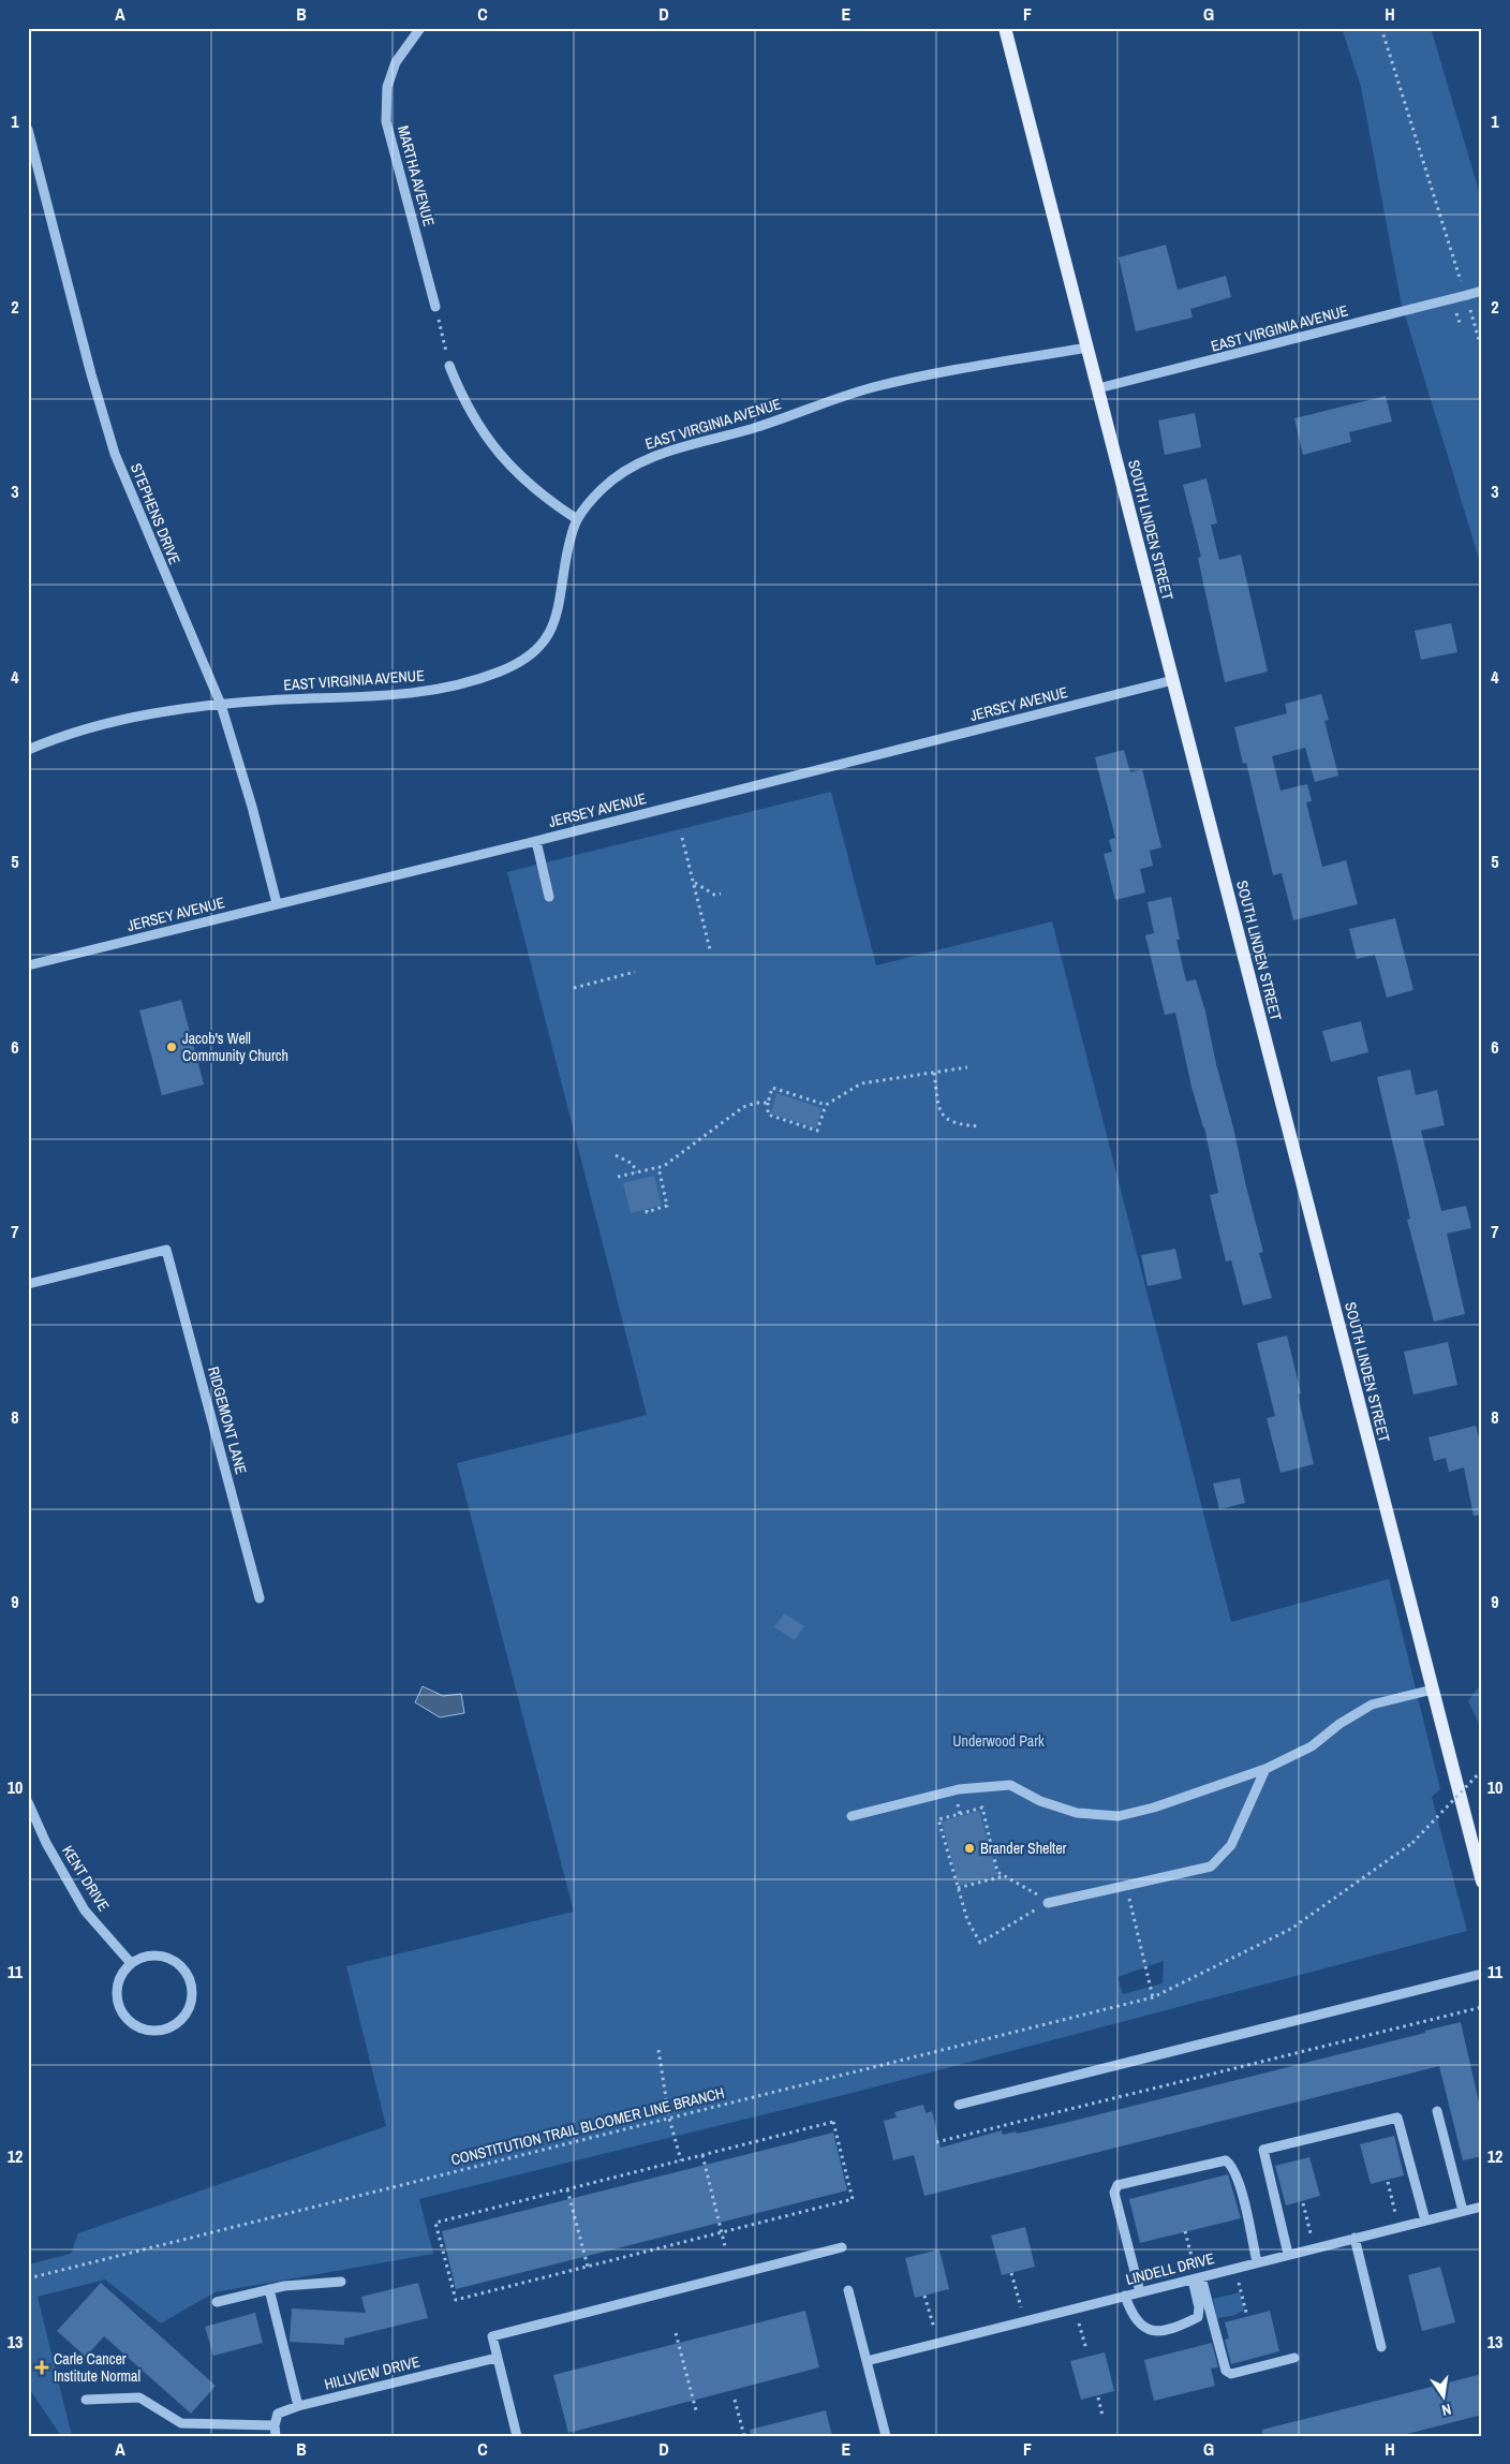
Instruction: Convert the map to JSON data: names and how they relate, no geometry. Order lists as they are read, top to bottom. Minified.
{"streets":{"main road":["SOUTH LINDEN STREET"],"street":["MARTHA AVENUE","EAST VIRGINIA AVENUE","STEPHENS DRIVE","JERSEY AVENUE","RIDGEMONT LANE","KENT DRIVE","LINDELL DRIVE","HILLVIEW DRIVE"],"path":["CONSTITUTION TRAIL BLOOMER LINE BRANCH"]},"crossings":[["EAST VIRGINIA AVENUE","STEPHENS DRIVE"],["EAST VIRGINIA AVENUE","SOUTH LINDEN STREET"],["STEPHENS DRIVE","JERSEY AVENUE"],["SOUTH LINDEN STREET","JERSEY AVENUE"]],"parks":["Underwood Park"],"places":{"other":["Jacob's Well Community Church","Brander Shelter"],"health":["Carle Cancer Institute Normal"]},"north":"bottom","grid":{"columns":["A","B","C","D","E","F","G","H"],"rows":["1","2","3","4","5","6","7","8","9","10","11","12","13"]}}
